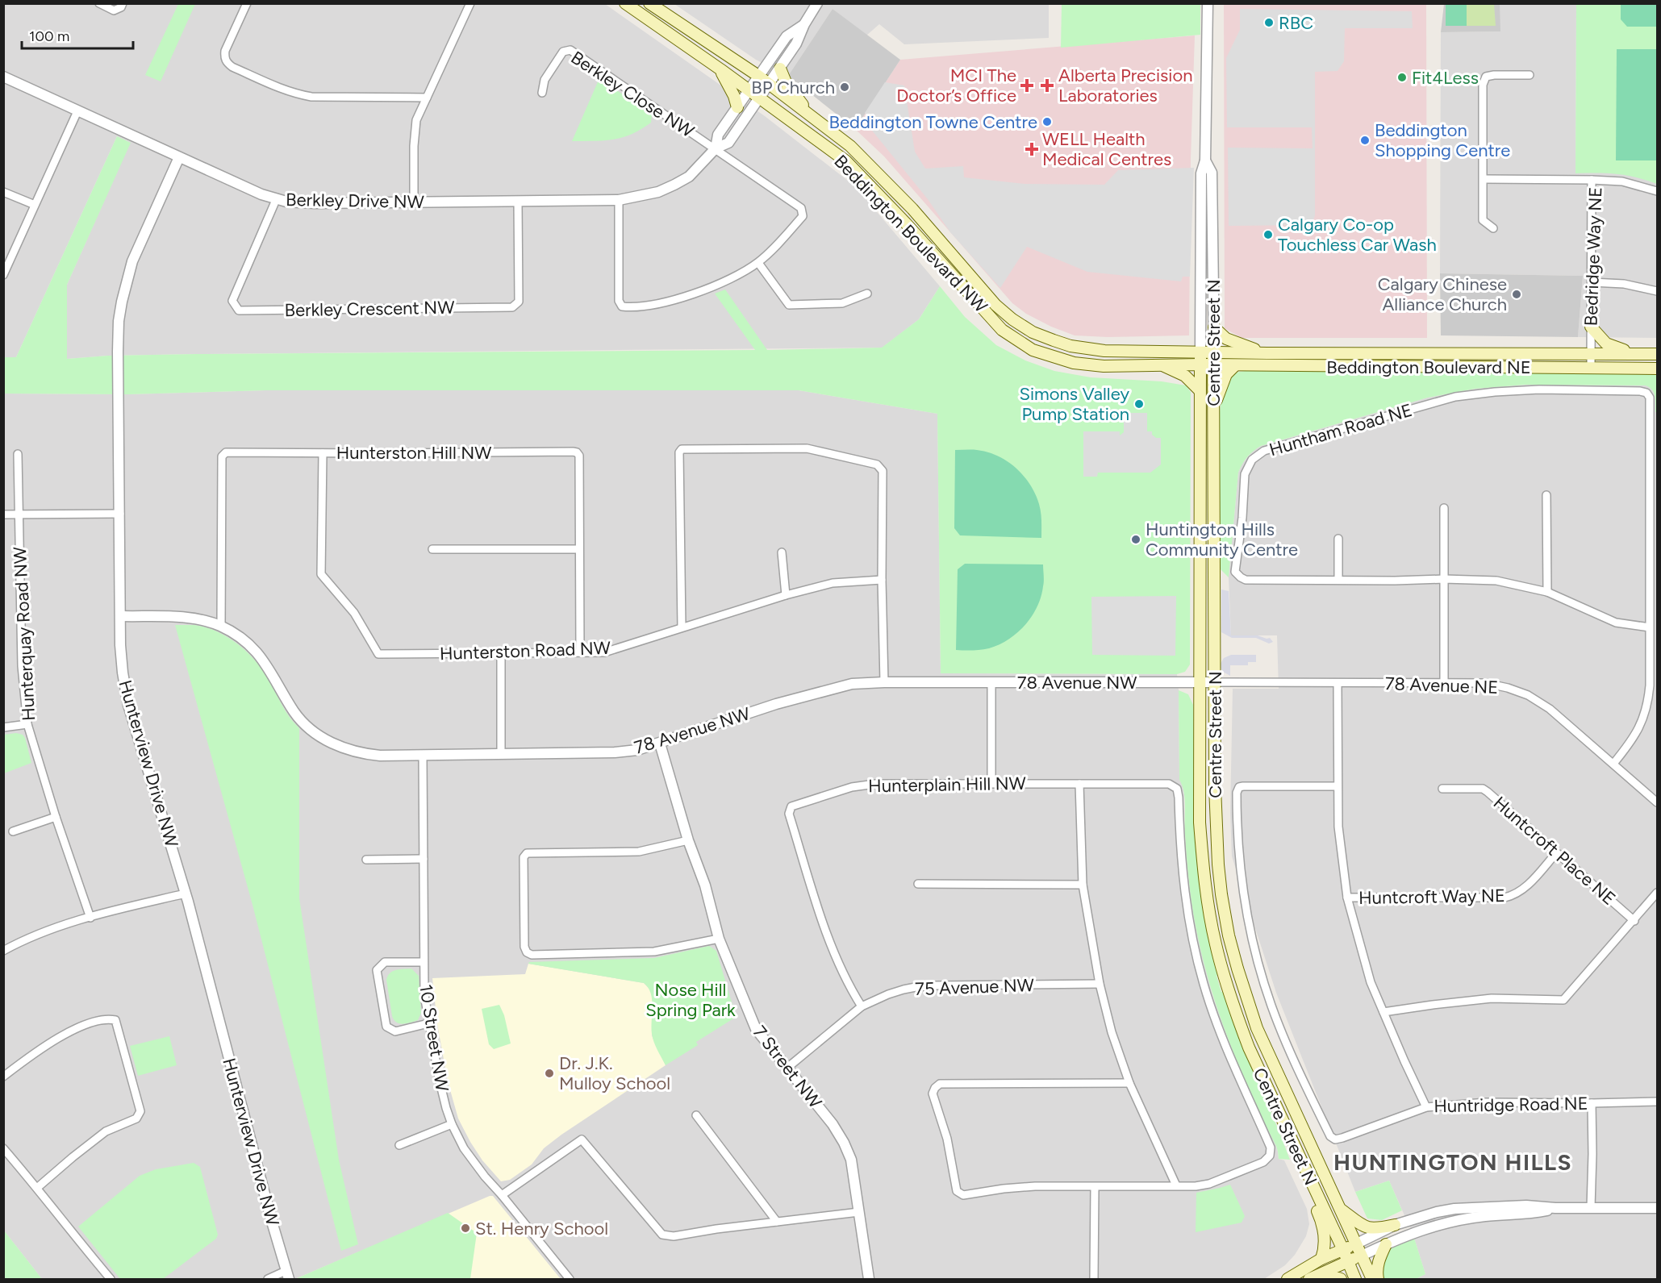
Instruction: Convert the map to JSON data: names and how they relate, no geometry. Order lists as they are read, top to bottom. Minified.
{"streets":{"main road":["Beddington Boulevard NW","Centre Street N","Beddington Boulevard NE"],"street":["Berkley Close NW","Berkley Drive NW","Bedridge Way NE","Berkley Crescent NW","Huntham Road NE","Hunterston Hill NW","Hunterquay Road NW","Hunterston Road NW","78 Avenue NW","78 Avenue NE","Hunterview Drive NW","Hunterplain Hill NW","Huntcroft Place NE","Huntcroft Way NE","75 Avenue NW","10 Street NW","7 Street NW","Huntridge Road NE"]},"crossings":[["Berkley Close NW","Berkley Drive NW"],["Berkley Drive NW","Beddington Boulevard NW"],["Berkley Drive NW","Berkley Crescent NW"],["Berkley Drive NW","Hunterview Drive NW"],["Beddington Boulevard NW","Centre Street N"],["Beddington Boulevard NW","Beddington Boulevard NE"],["Bedridge Way NE","Beddington Boulevard NE"],["Centre Street N","Beddington Boulevard NE"],["Centre Street N","78 Avenue NW"],["Centre Street N","78 Avenue NE"],["Huntham Road NE","78 Avenue NE"],["Hunterston Hill NW","Hunterston Road NW"],["Hunterston Hill NW","78 Avenue NW"],["78 Avenue NW","78 Avenue NE"],["78 Avenue NW","Hunterview Drive NW"],["78 Avenue NW","10 Street NW"],["78 Avenue NW","7 Street NW"],["78 Avenue NE","Huntridge Road NE"],["Hunterplain Hill NW","75 Avenue NW"],["Huntcroft Place NE","Huntcroft Way NE"],["Huntcroft Way NE","Huntridge Road NE"],["75 Avenue NW","7 Street NW"]],"districts":["HUNTINGTON HILLS"],"parks":["Nose Hill Spring Park"],"places":{"other":["RBC","Fit4Less","BP Church","Beddington Towne Centre","Beddington Shopping Centre","Calgary Co-op Touchless Car Wash","Calgary Chinese Alliance Church","Simons Valley Pump Station","Huntington Hills Community Centre","Dr. J.K. Mulloy School","St. Henry School"],"health":["MCI The Doctor’s Office","Alberta Precision Laboratories","WELL Health Medical Centres"]},"scale_bar":"100 m"}
